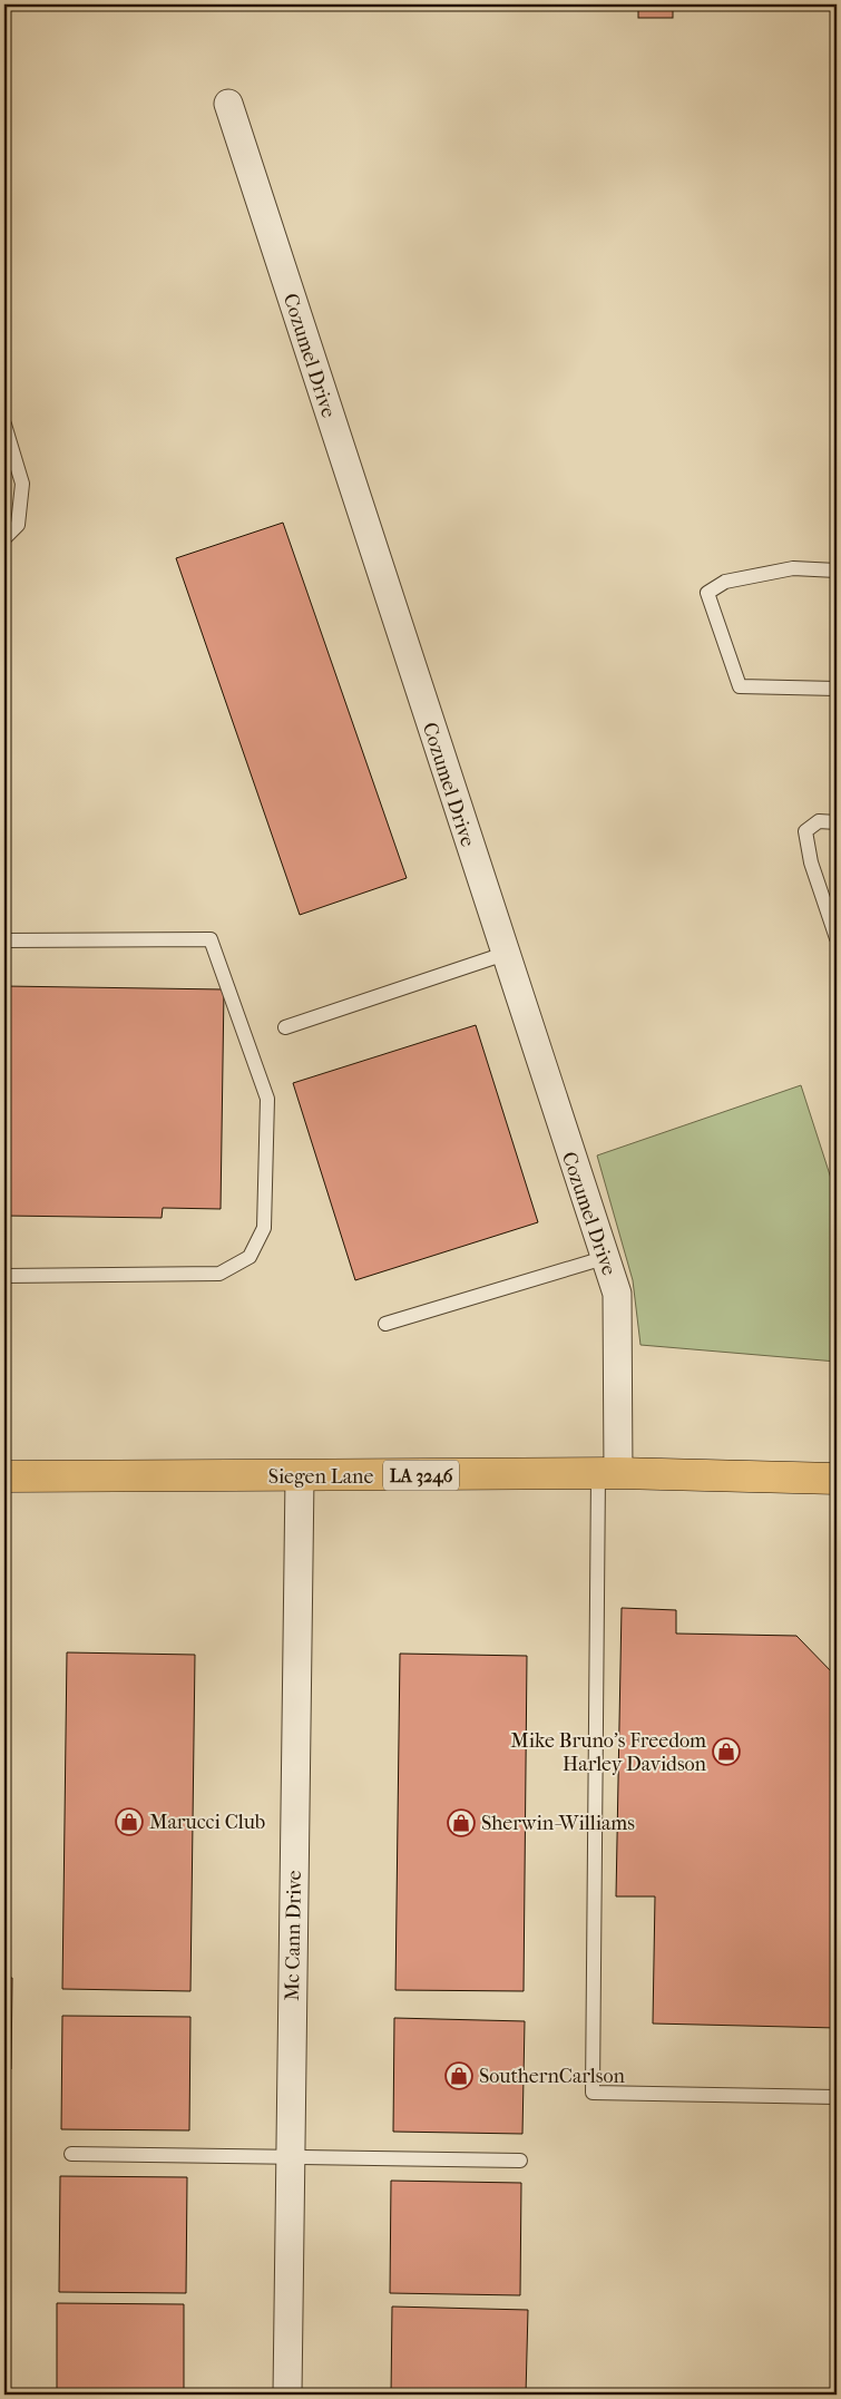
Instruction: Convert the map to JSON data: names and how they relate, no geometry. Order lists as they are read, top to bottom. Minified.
{"streets":{"main road":["LA 3246","Siegen Lane"],"street":["Cozumel Drive","Mc Cann Drive"]},"crossings":[["Cozumel Drive","Siegen Lane"],["Siegen Lane","Mc Cann Drive"]],"places":{"shop":["Mike Bruno's Freedom Harley Davidson","Marucci Club","Sherwin-Williams","SouthernCarlson"]}}
